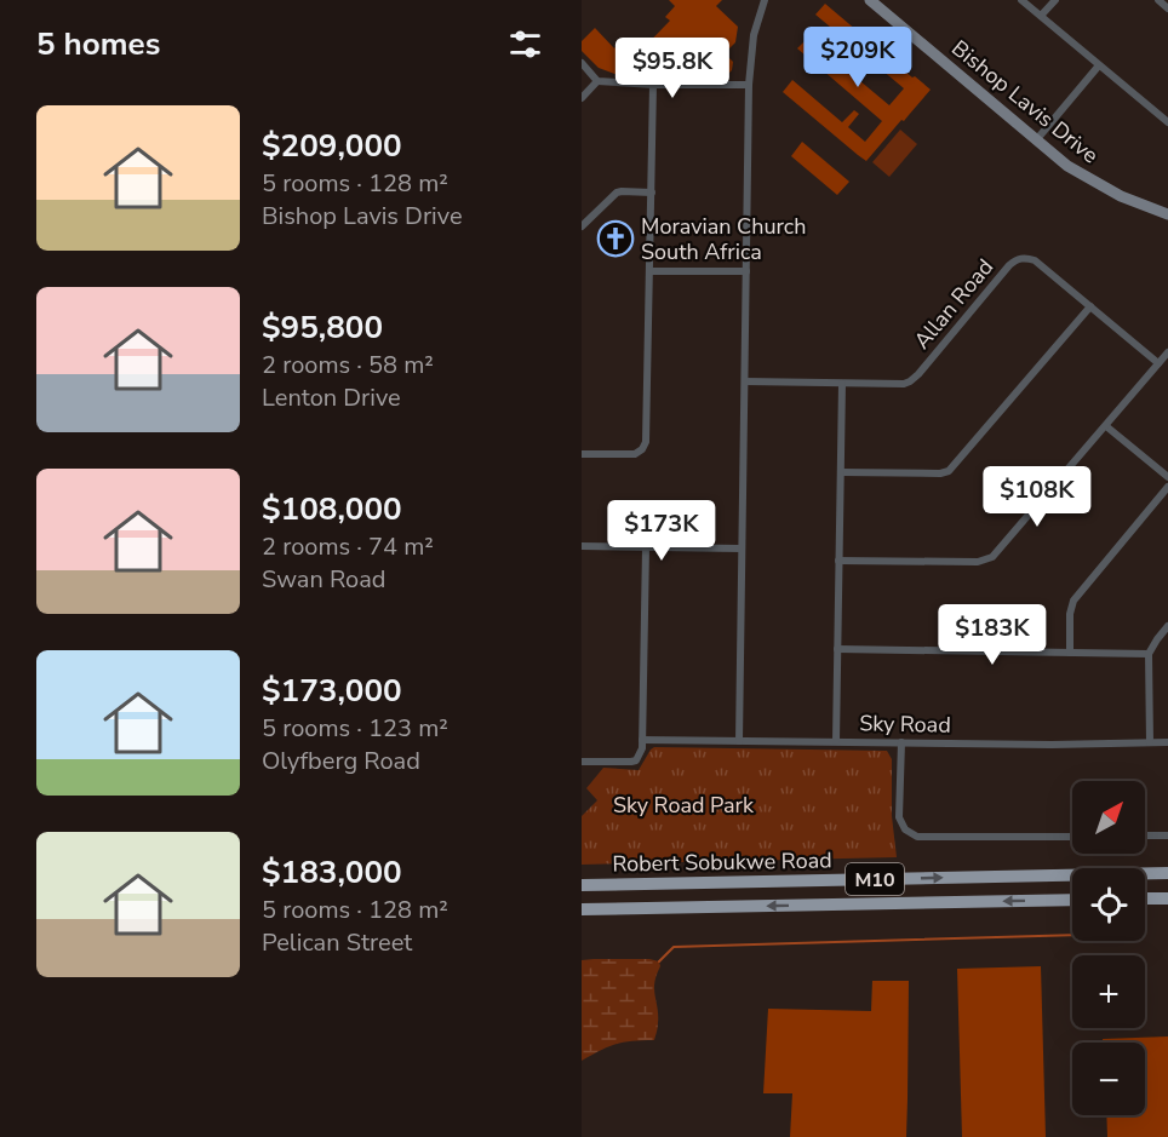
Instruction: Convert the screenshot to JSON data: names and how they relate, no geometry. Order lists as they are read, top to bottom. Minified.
{"streets":{"main road":["Robert Sobukwe Road","M10"],"street":["Bishop Lavis Drive","Allan Road","Sky Road"]},"parks":["Sky Road Park"],"places":{"church":["Moravian Church South Africa"]},"north":"top right","page":{"heading":"5 homes","price":["$209K","$95.8K","$108K","$173K","$183K"],"list":[{"name":"$209,000","note":"5 rooms · 128 m² · Bishop Lavis Drive"},{"name":"$95,800","note":"2 rooms · 58 m² · Lenton Drive"},{"name":"$108,000","note":"2 rooms · 74 m² · Swan Road"},{"name":"$173,000","note":"5 rooms · 123 m² · Olyfberg Road"},{"name":"$183,000","note":"5 rooms · 128 m² · Pelican Street"}],"map_buttons":["+","−"]}}
